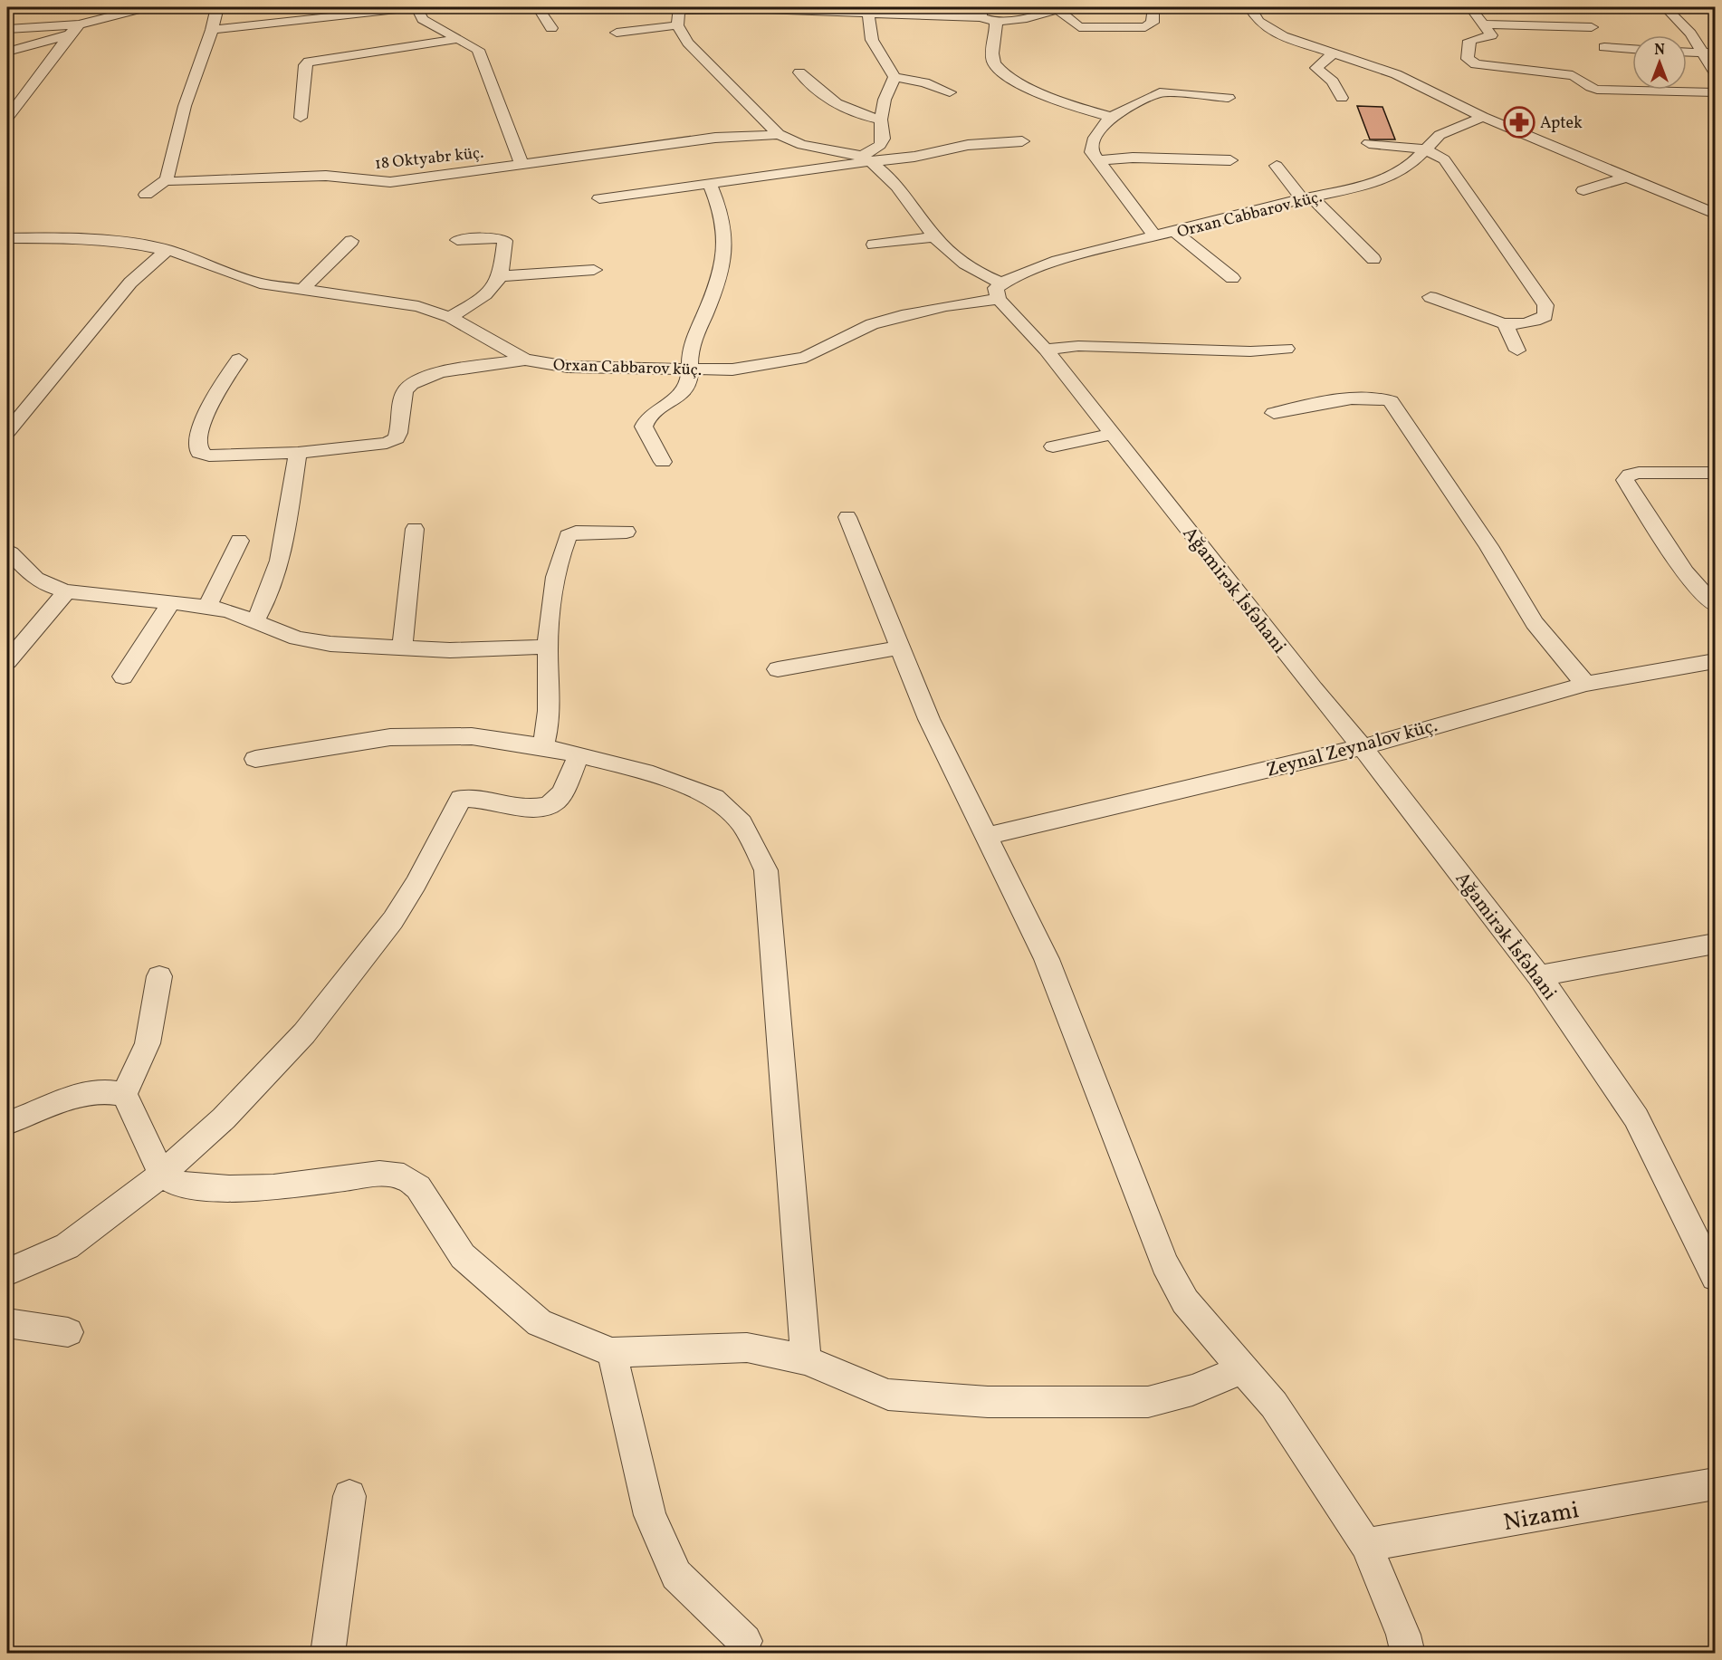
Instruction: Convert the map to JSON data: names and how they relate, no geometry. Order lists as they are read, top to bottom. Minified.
{"streets":{"street":["18 Oktyabr küç.","Orxan Cabbarov küç.","Ağamirək İsfəhani","Zeynal Zeynalov küç.","Nizami"]},"crossings":[["18 Oktyabr küç.","Ağamirək İsfəhani"],["Orxan Cabbarov küç.","Ağamirək İsfəhani"],["Ağamirək İsfəhani","Zeynal Zeynalov küç."]],"places":{"pharmacy":["Aptek"]},"north":"top"}
